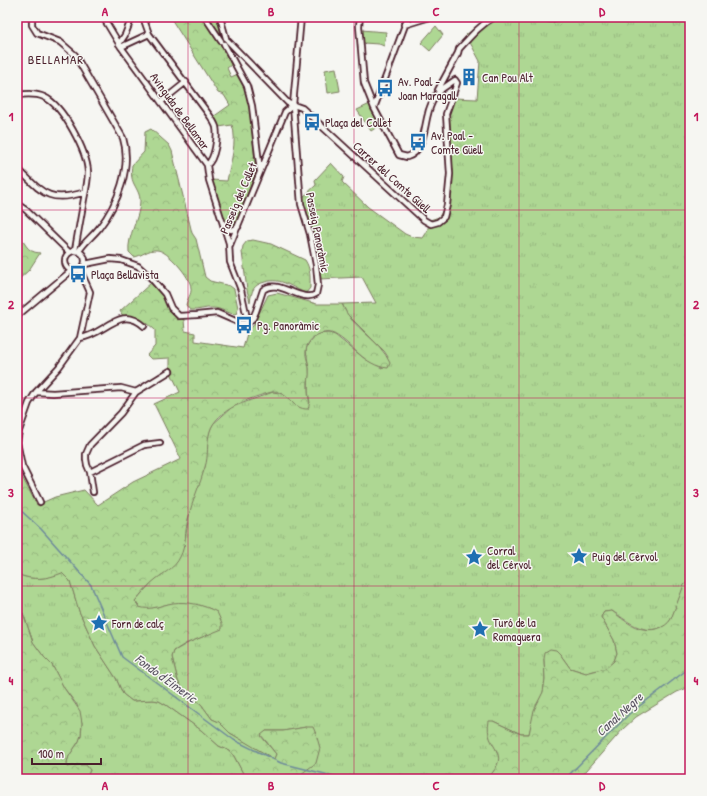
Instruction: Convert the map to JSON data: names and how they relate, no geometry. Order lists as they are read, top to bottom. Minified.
{"streets":{"street":["Avinguda de Bellamar","Carrer del Comte Güell","Passeig del Collet","Passeig Panoràmic"]},"crossings":[["Avinguda de Bellamar","Passeig del Collet"],["Avinguda de Bellamar","Passeig Panoràmic"],["Carrer del Comte Güell","Passeig del Collet"],["Carrer del Comte Güell","Passeig Panoràmic"],["Passeig del Collet","Passeig Panoràmic"]],"districts":["BELLAMAR"],"water":["Fondo d'Eimeric","Canal Negre"],"places":{"building":["Can Pou Alt"],"bus stop":["Av. Poal - Joan Maragall","Plaça del Collet","Av. Poal - Comte Güell","Plaça Bellavista","Pg. Panoràmic"],"place":["Puig del Cèrvol","Corral del Cérvol","Forn de calç","Turó de la Romaguera"]},"scale_bar":"100 m","grid":{"columns":["A","B","C","D"],"rows":["1","2","3","4"]}}
